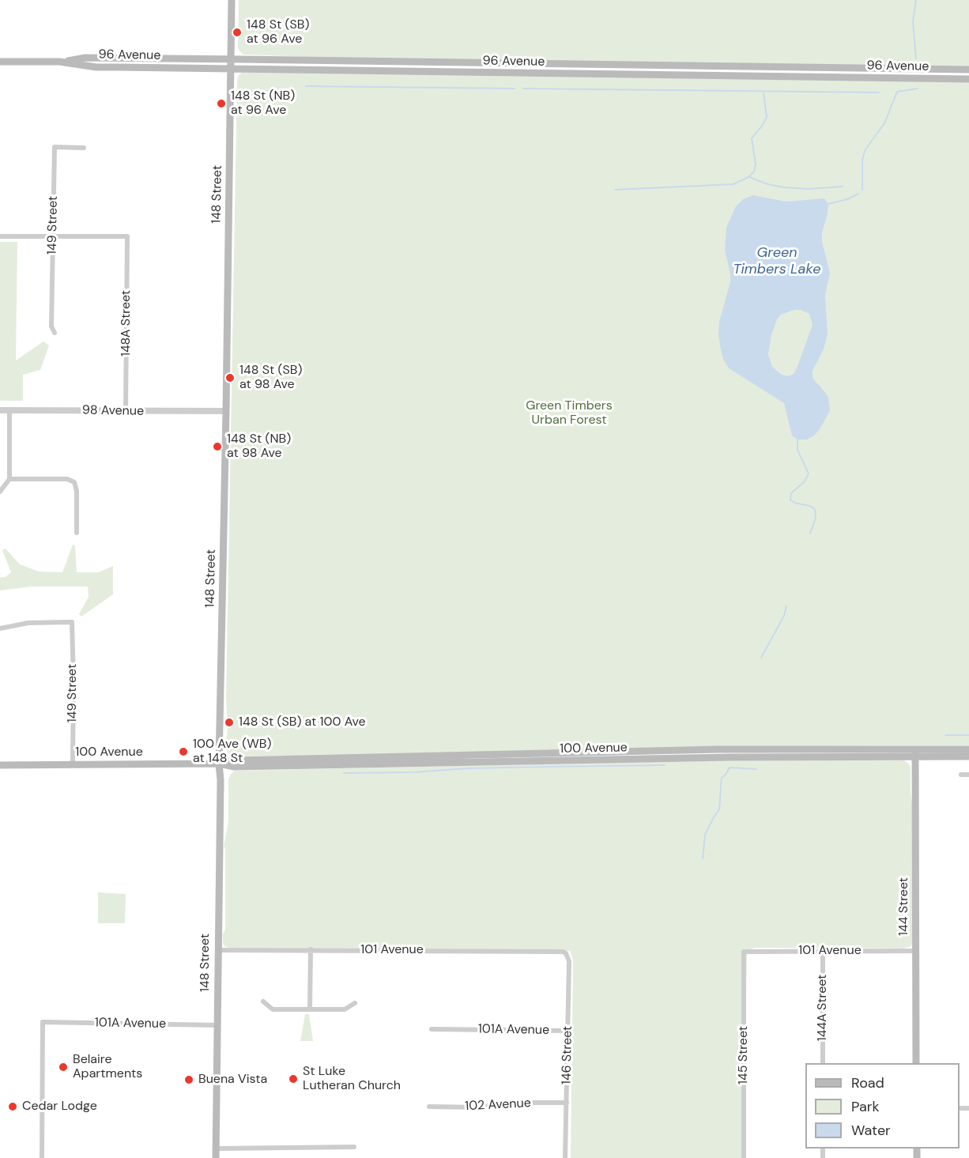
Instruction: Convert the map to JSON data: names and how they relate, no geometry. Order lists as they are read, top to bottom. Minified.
{"streets":{"main road":["96 Avenue","148 Street","100 Avenue","144 Street"],"street":["149 Street","148A Street","98 Avenue","101 Avenue","144A Street","101A Avenue","146 Street","145 Street","102 Avenue"]},"crossings":[["96 Avenue","148 Street"],["148 Street","98 Avenue"],["148 Street","100 Avenue"],["148 Street","101 Avenue"],["148 Street","101A Avenue"],["149 Street","148A Street"],["149 Street","100 Avenue"],["148A Street","98 Avenue"],["100 Avenue","144 Street"],["144 Street","101 Avenue"],["101 Avenue","144A Street"],["101 Avenue","146 Street"],["101 Avenue","145 Street"],["101A Avenue","146 Street"],["146 Street","102 Avenue"]],"water":["Green Timbers Lake"],"parks":["Green Timbers Urban Forest"],"places":["148 St (SB) at 96 Ave","148 St (NB) at 96 Ave","148 St (SB) at 98 Ave","148 St (NB) at 98 Ave","148 St (SB) at 100 Ave","100 Ave (WB) at 148 St","Belaire Apartments","St Luke Lutheran Church","Buena Vista","Cedar Lodge"],"legend":["Road","Park","Water"]}
